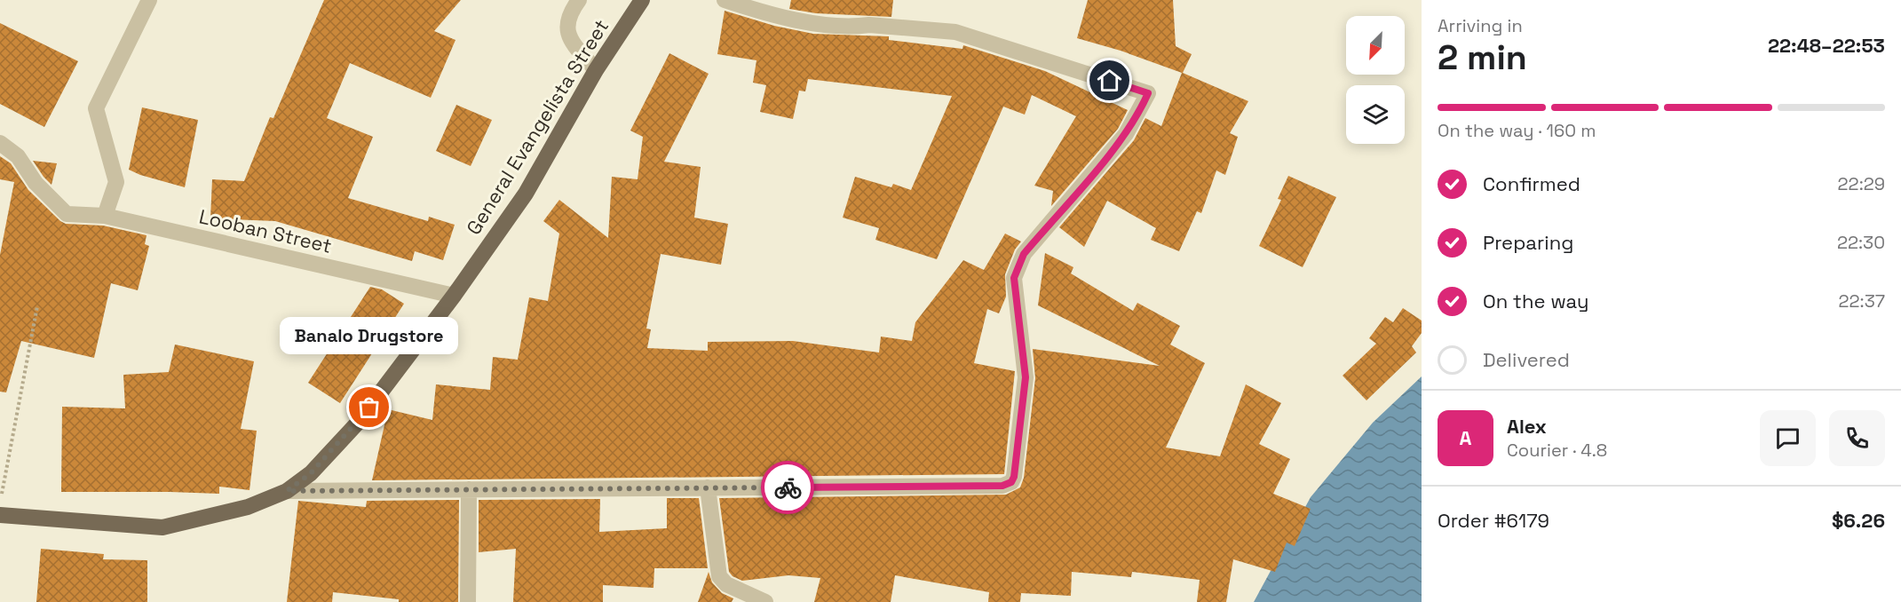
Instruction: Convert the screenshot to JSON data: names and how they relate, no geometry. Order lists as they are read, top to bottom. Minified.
{"streets":{"main road":["General Evangelista Street"],"street":["Looban Street"]},"crossings":[["General Evangelista Street","Looban Street"]],"places":["Banalo Drugstore"],"north":"bottom left","page":{"heading":["2 min","Arriving in","22:48–22:53"],"panel":["Alex","Courier · 4.8","Order #6179","$6.26"],"bar":"On the way · 160 m","list":[["Confirmed","22:29"],["Preparing","22:30"],["On the way","22:37"],"Delivered"],"bubble":"Banalo Drugstore","round":"A"}}
